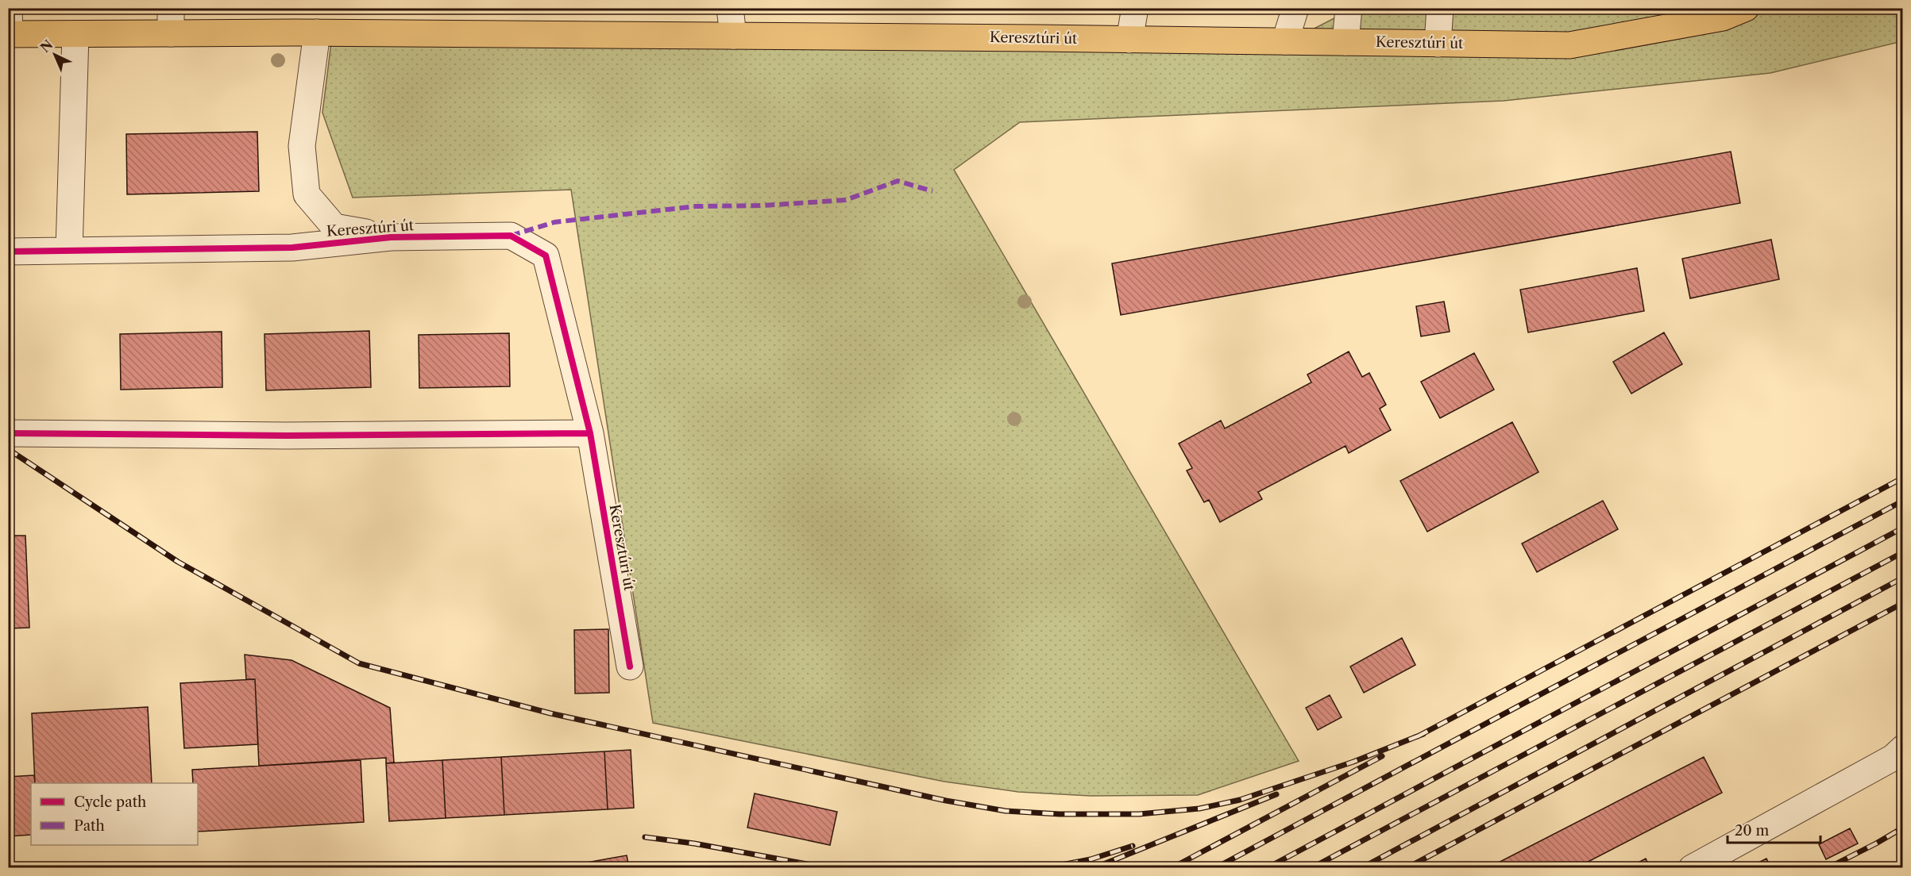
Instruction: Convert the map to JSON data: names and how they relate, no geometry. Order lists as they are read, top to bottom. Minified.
{"streets":{"main road":["Keresztúri út"]},"legend":["Cycle path","Path"],"scale_bar":"20 m","north":"top left"}
